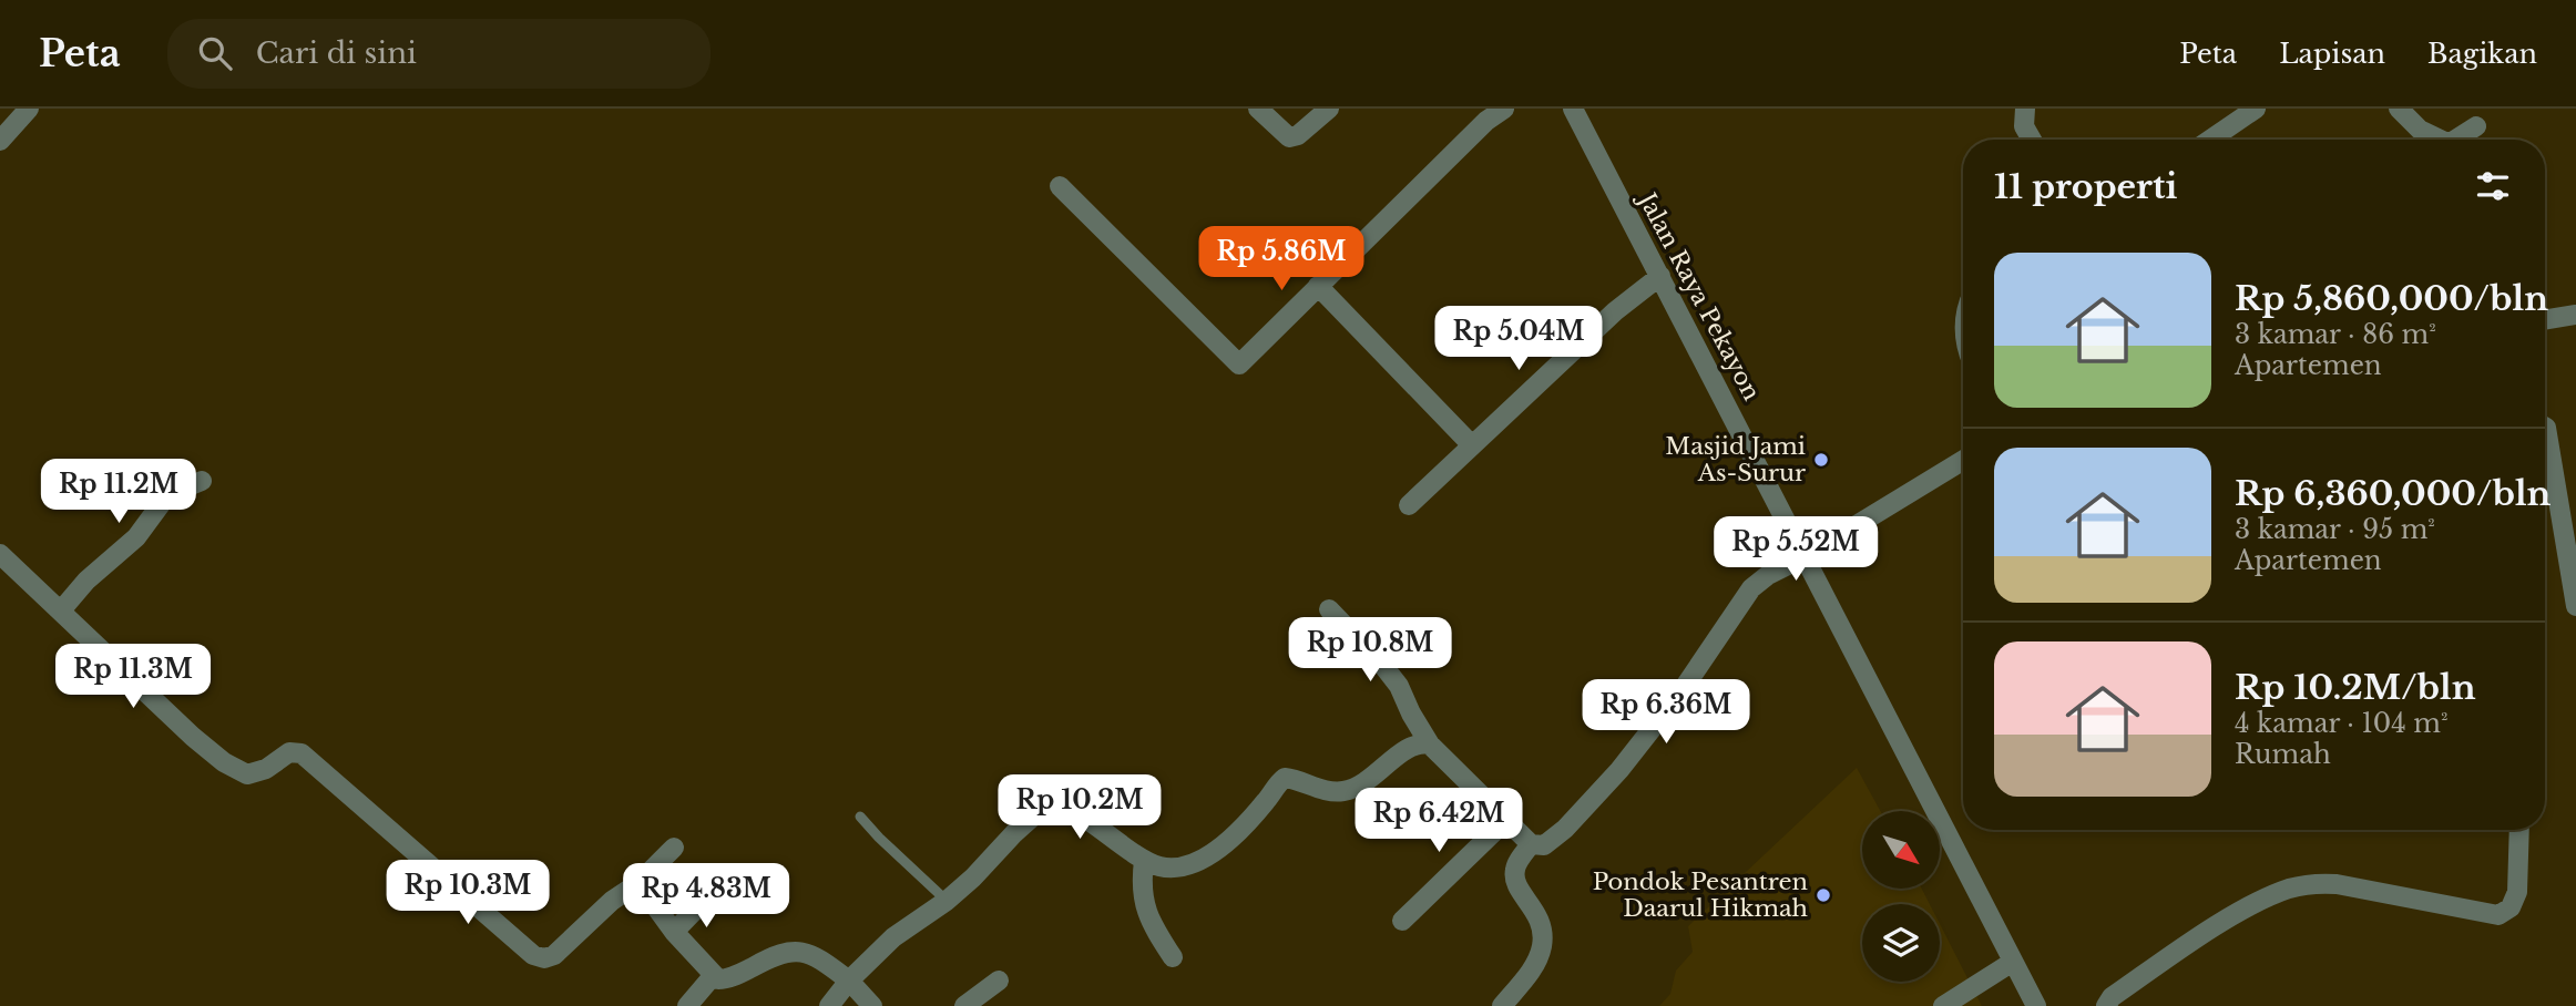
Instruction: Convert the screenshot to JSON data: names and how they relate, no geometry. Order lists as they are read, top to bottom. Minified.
{"streets":{"street":["Jalan Raya Pekayon"]},"places":["Masjid Jami As-Surur","Pondok Pesantren Daarul Hikmah"],"north":"bottom right","page":{"header":"Peta","search":"Cari di sini","nav":["Peta","Lapisan","Bagikan"],"heading":"11 properti","price":["Rp 5.86M","Rp 5.04M","Rp 11.2M","Rp 5.52M","Rp 10.8M","Rp 11.3M","Rp 6.36M","Rp 10.2M","Rp 6.42M","Rp 10.3M","Rp 4.83M"],"list":[{"name":"Rp 5,860,000/bln","note":"3 kamar · 86 m² · Apartemen"},{"name":"Rp 6,360,000/bln","note":"3 kamar · 95 m² · Apartemen"},{"name":"Rp 10.2M/bln","note":"4 kamar · 104 m² · Rumah"}]}}
